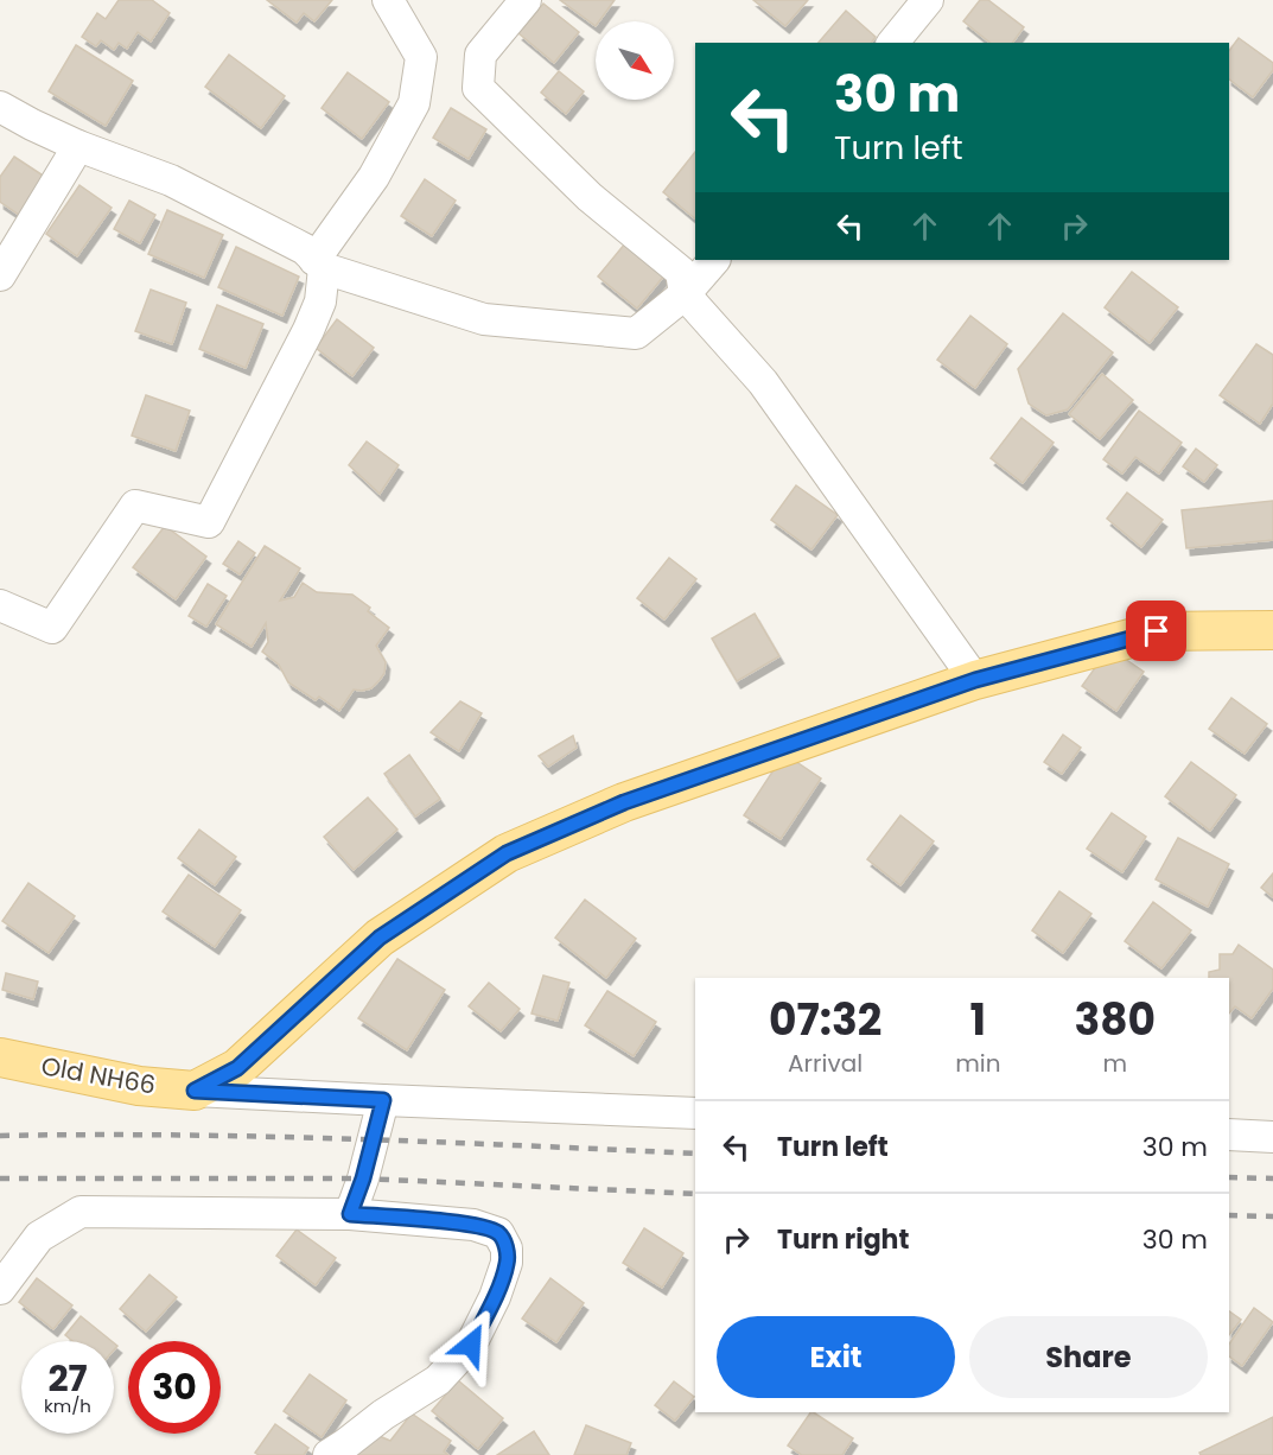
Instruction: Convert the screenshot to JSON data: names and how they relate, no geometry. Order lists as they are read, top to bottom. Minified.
{"streets":{"main road":["Old NH66"]},"north":"bottom right","page":{"turn":["30 m","Turn left"],"eta":["07:32","Arrival","1","min","380","m"],"list":[{"name":"Turn left","value":"30 m"},{"name":"Turn right","value":"30 m"}],"buttons":["Exit","Share"],"speed":"27 km/h","limit":"30"}}
